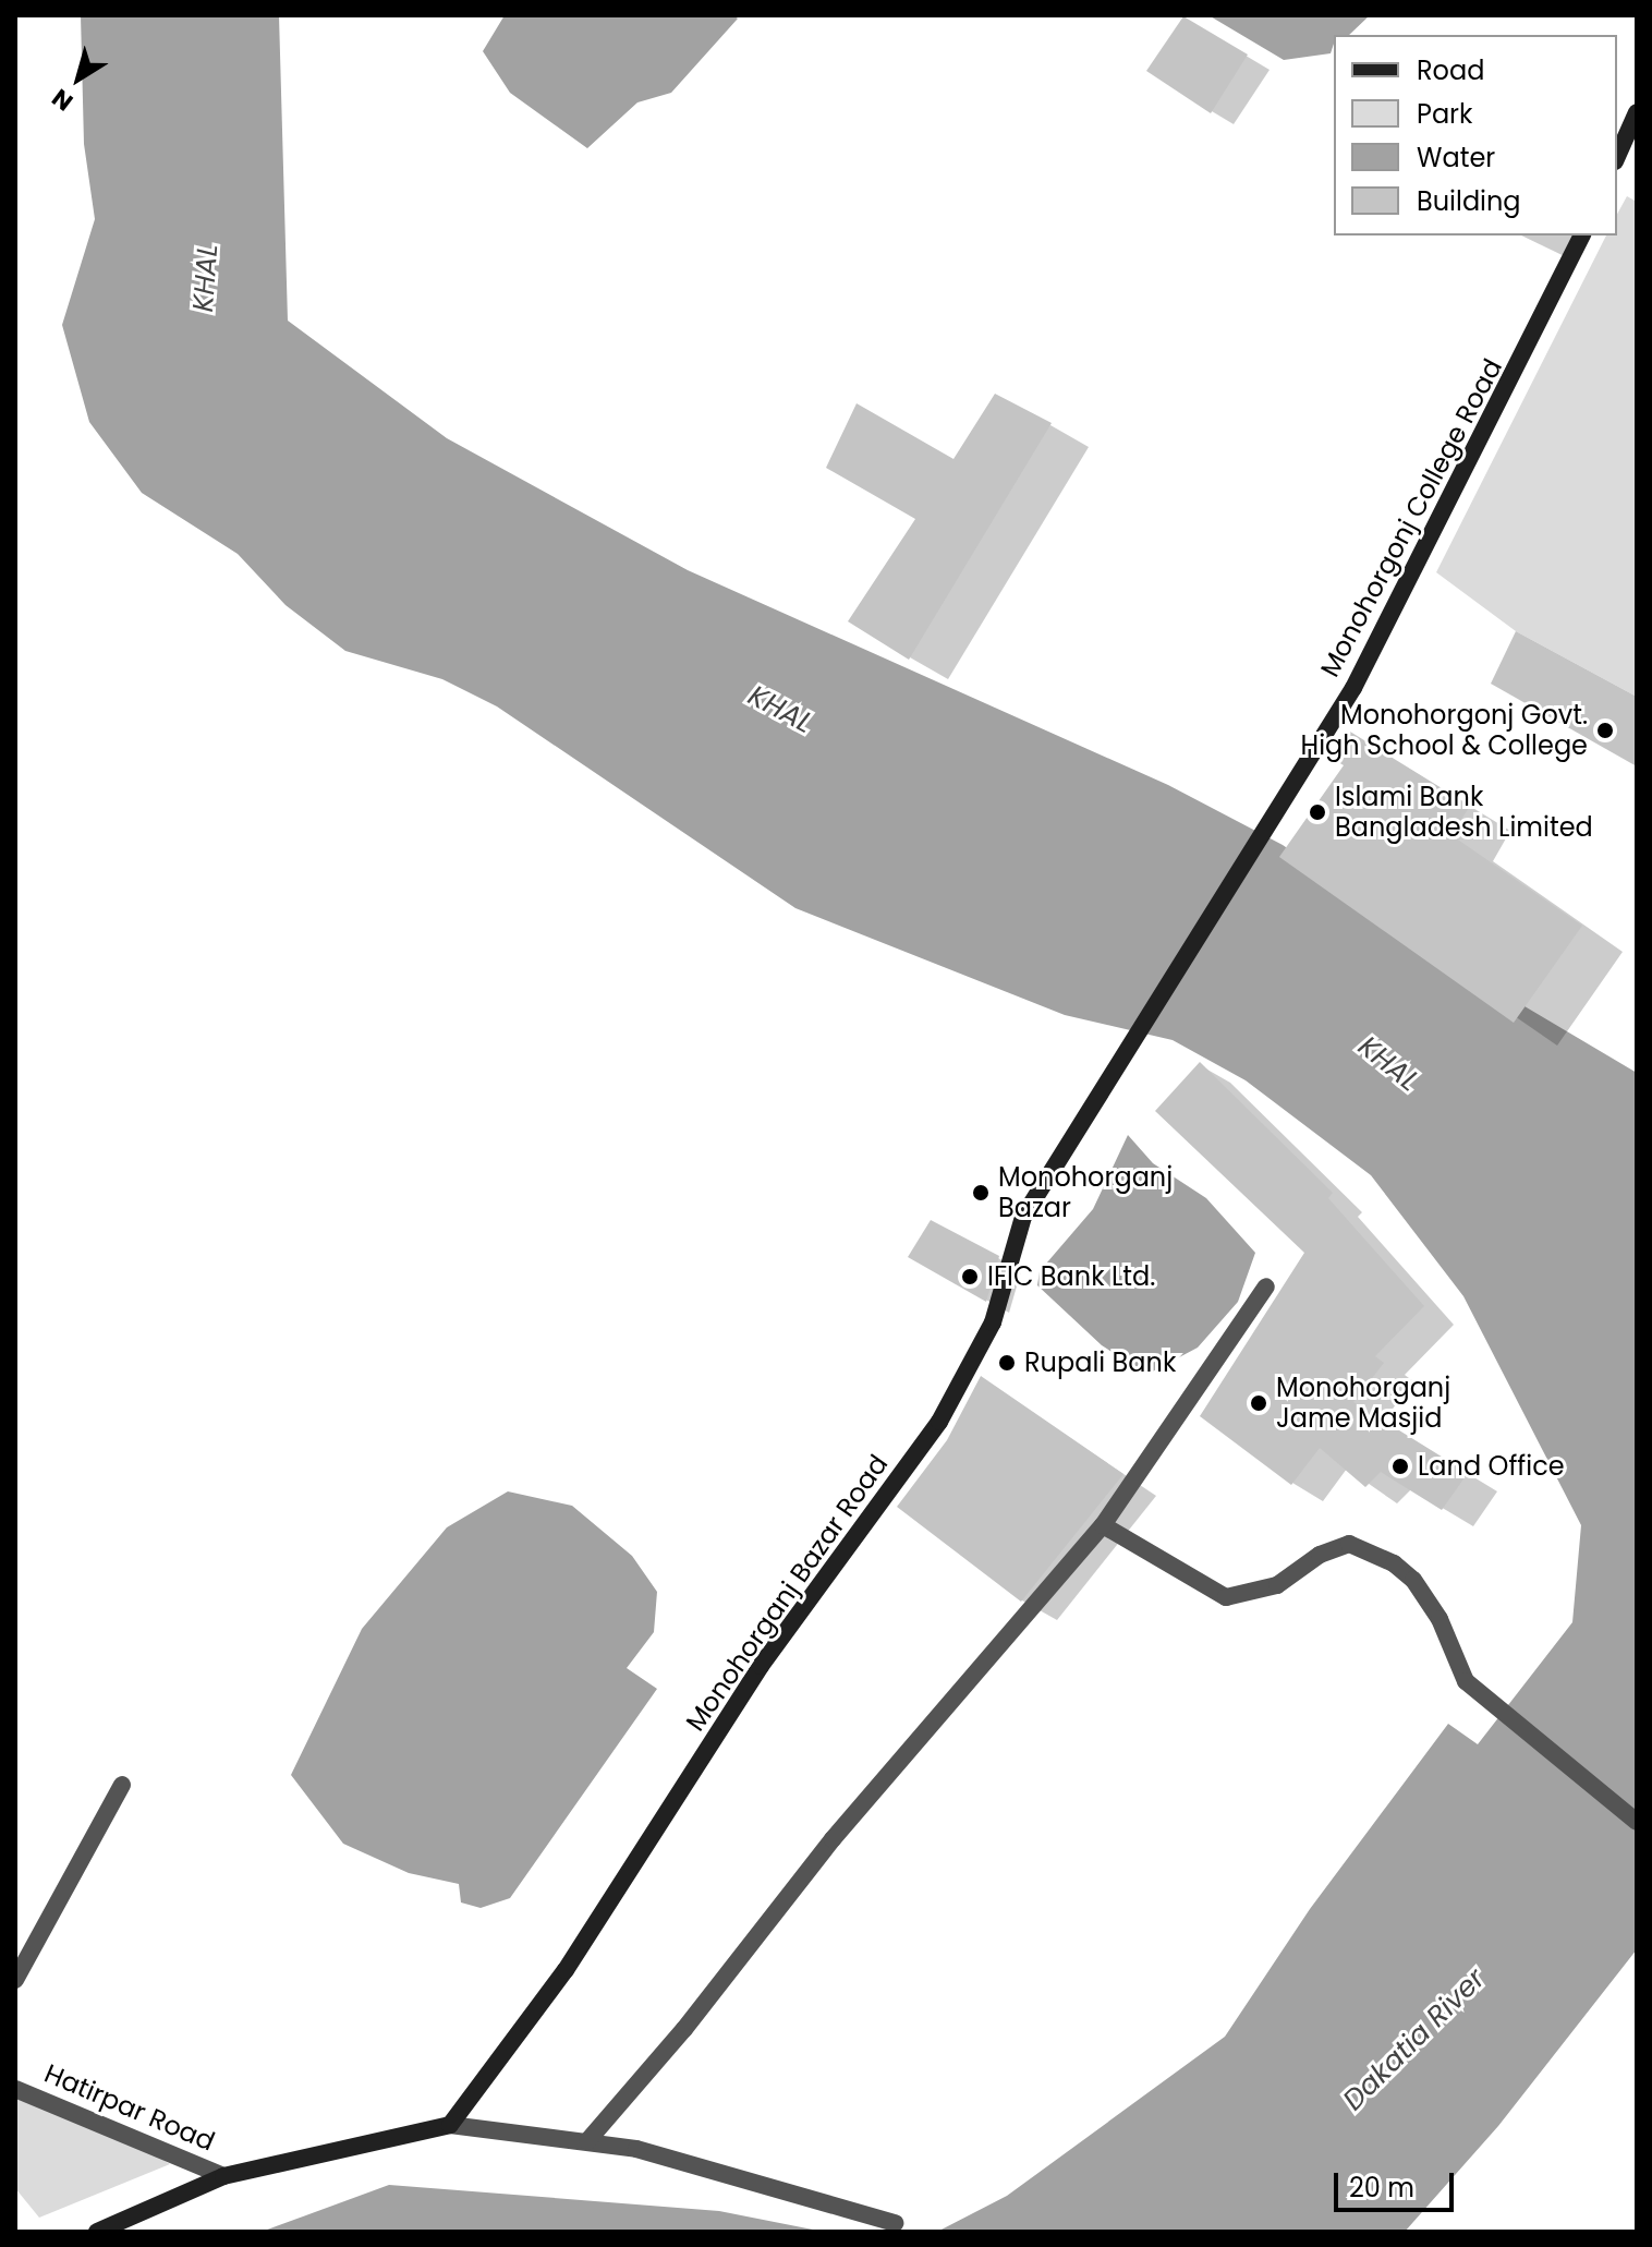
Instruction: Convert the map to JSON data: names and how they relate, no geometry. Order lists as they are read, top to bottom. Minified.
{"streets":{"street":["Monohorgonj College Road","Monohorganj Bazar Road","Hatirpar Road"]},"crossings":[["Monohorgonj College Road","Monohorganj Bazar Road"]],"water":["KHAL","Dakatia River"],"places":["Monohorgonj Govt. High School & College","Islami Bank Bangladesh Limited","Monohorganj Bazar","IFIC Bank Ltd.","Rupali Bank","Monohorganj Jame Masjid","Land Office"],"legend":["Road","Park","Water","Building"],"scale_bar":"20 m","north":"bottom left"}
